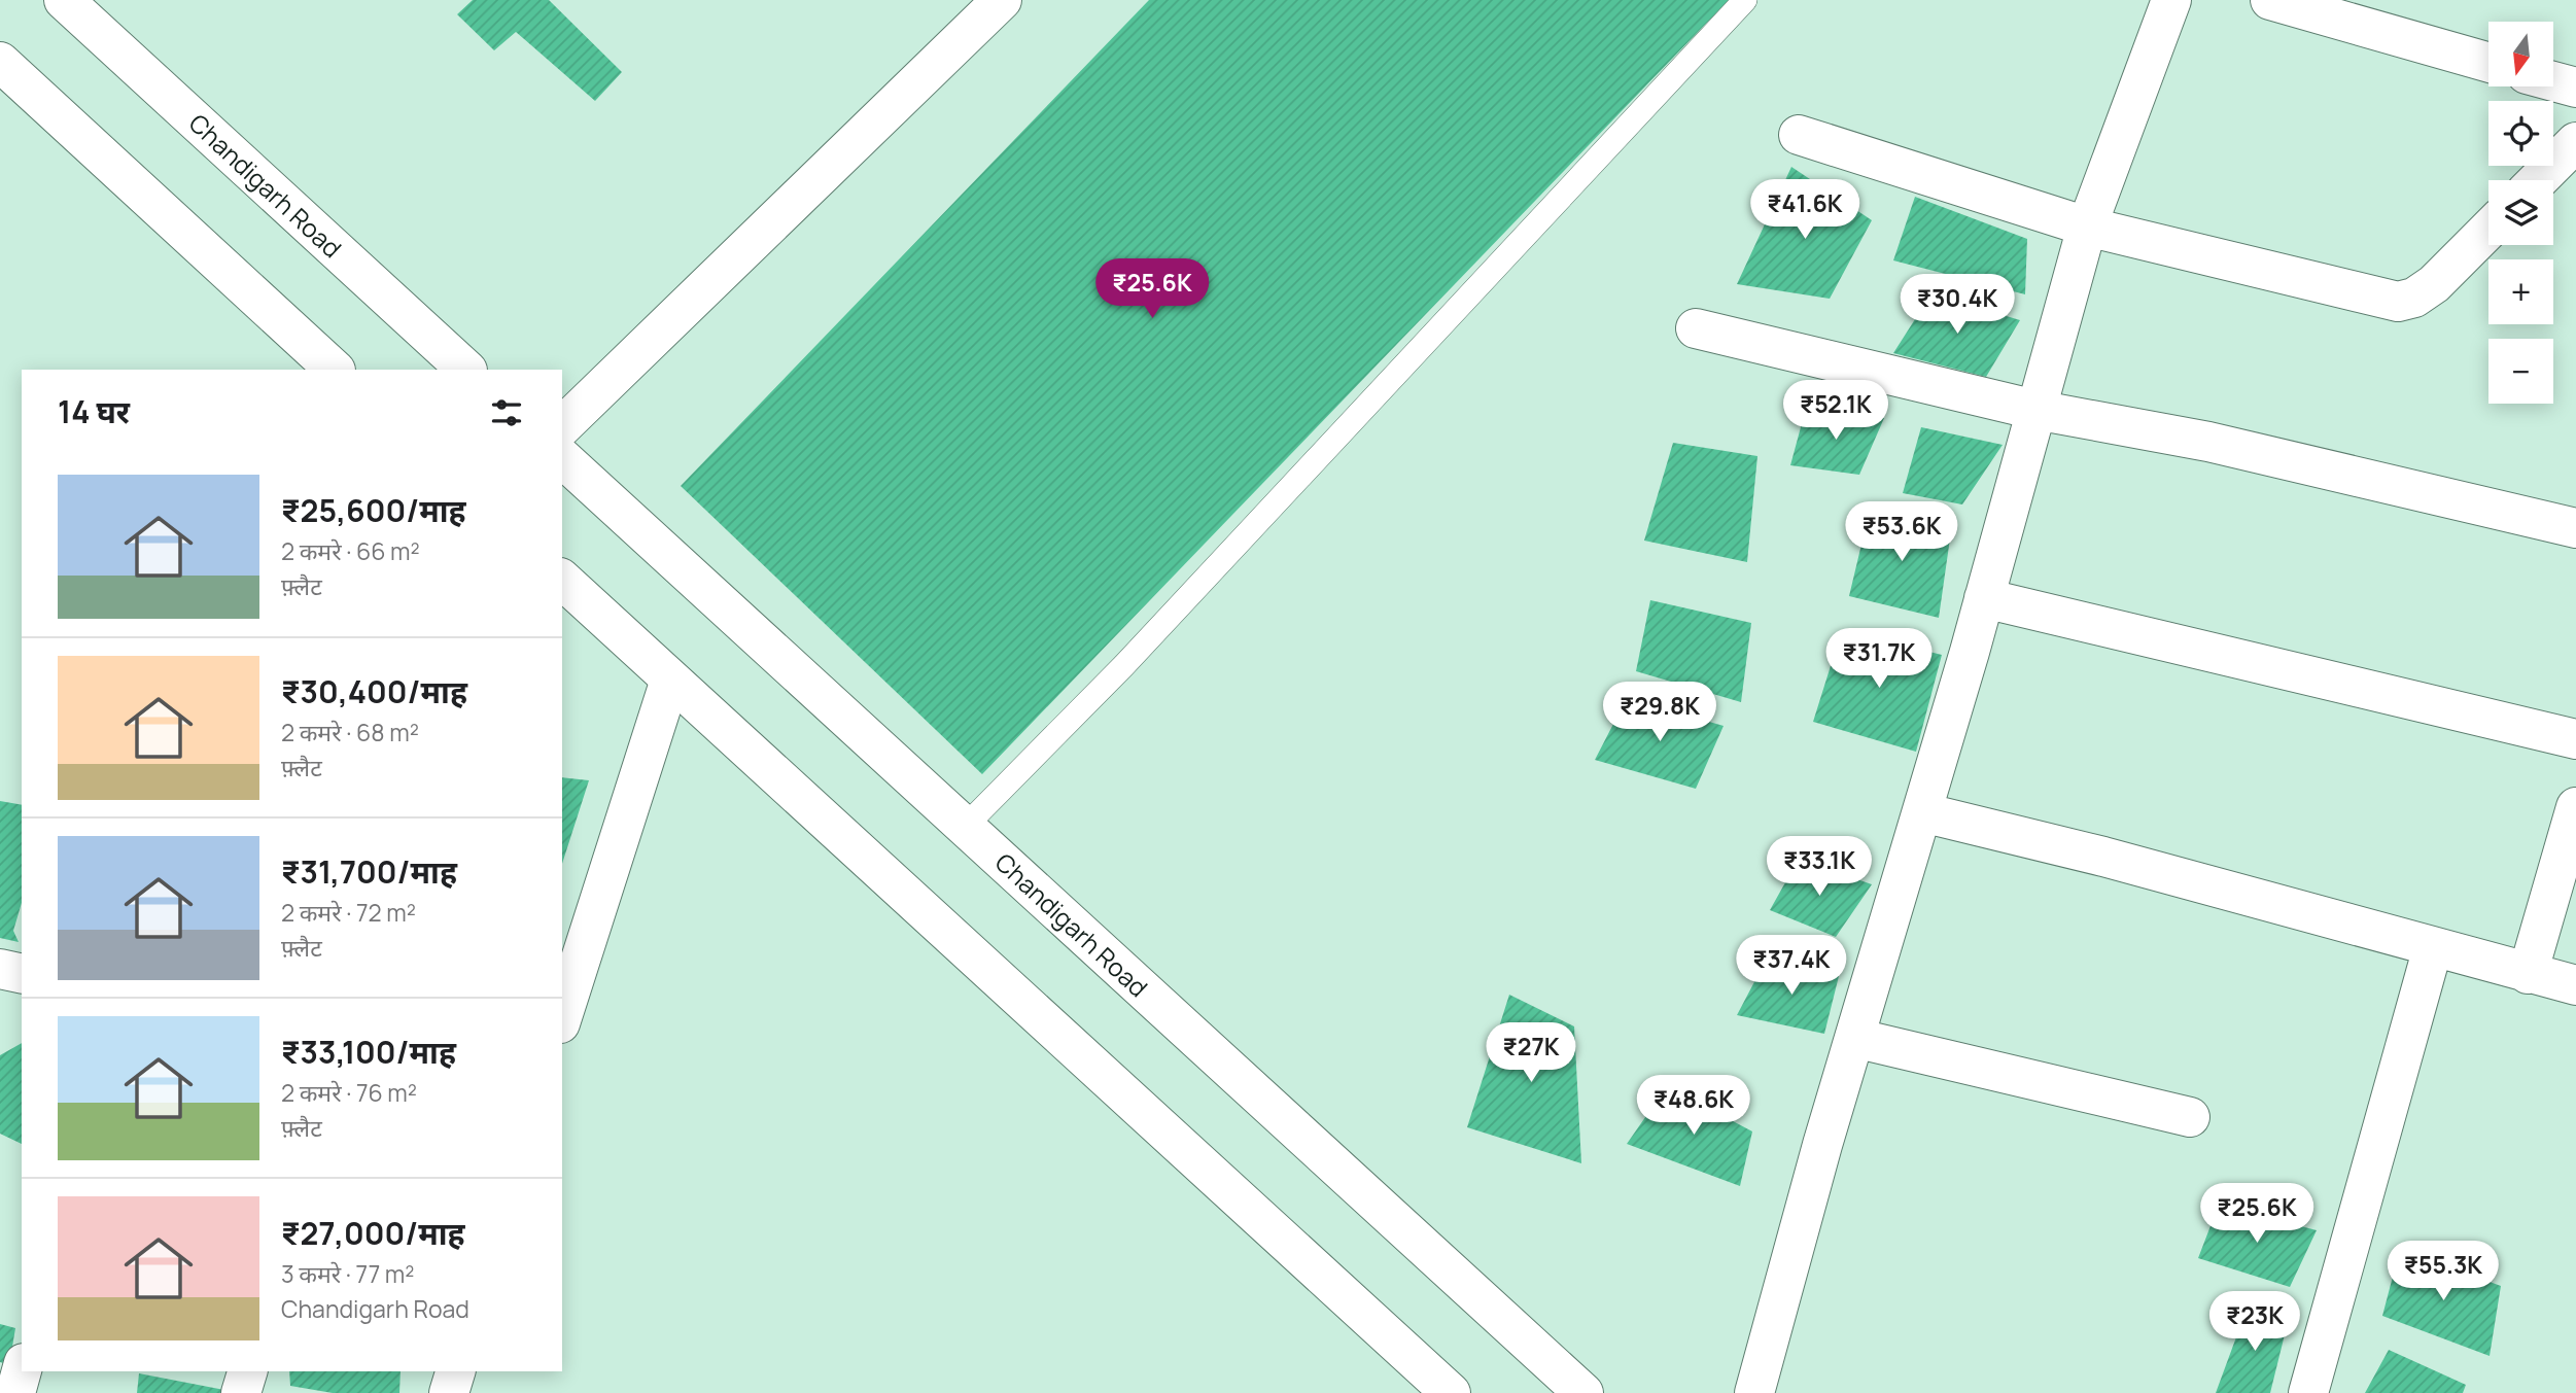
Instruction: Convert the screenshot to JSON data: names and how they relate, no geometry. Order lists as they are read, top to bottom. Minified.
{"streets":{"street":["Chandigarh Road"]},"north":"bottom","page":{"map_buttons":["+","−"],"price":["₹41.6K","₹25.6K","₹30.4K","₹52.1K","₹53.6K","₹31.7K","₹29.8K","₹33.1K","₹37.4K","₹27K","₹48.6K","₹25.6K","₹55.3K","₹23K"],"heading":"14 घर","list":[{"name":"₹25,600/माह","note":"2 कमरे · 66 m² · फ़्लैट"},{"name":"₹30,400/माह","note":"2 कमरे · 68 m² · फ़्लैट"},{"name":"₹31,700/माह","note":"2 कमरे · 72 m² · फ़्लैट"},{"name":"₹33,100/माह","note":"2 कमरे · 76 m² · फ़्लैट"},{"name":"₹27,000/माह","note":"3 कमरे · 77 m² · Chandigarh Road"}]}}
